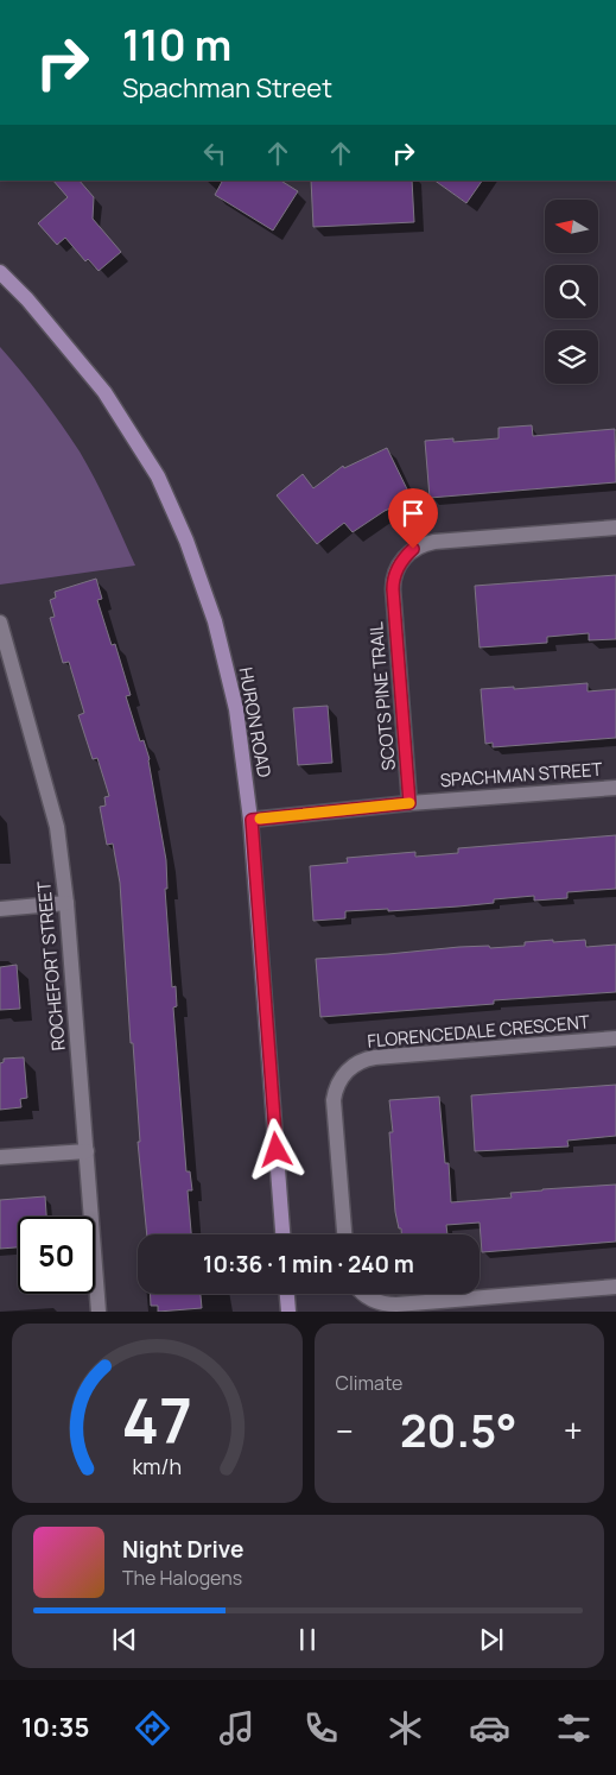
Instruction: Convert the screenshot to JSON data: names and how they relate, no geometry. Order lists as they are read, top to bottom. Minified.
{"streets":{"main road":["HURON ROAD"],"street":["SCOTS PINE TRAIL","SPACHMAN STREET","ROCHEFORT STREET","FLORENCEDALE CRESCENT"]},"crossings":[["SCOTS PINE TRAIL","SPACHMAN STREET"],["HURON ROAD","SPACHMAN STREET"]],"north":"left","page":{"turn":["110 m","Spachman Street"],"limit":"50","trip":"10:36 · 1 min · 240 m","tile":"Climate","heat":["−","20.5°","+"],"song":["Night Drive","The Halogens"],"tabs":"10:35","gauge":["47","km/h"]}}
